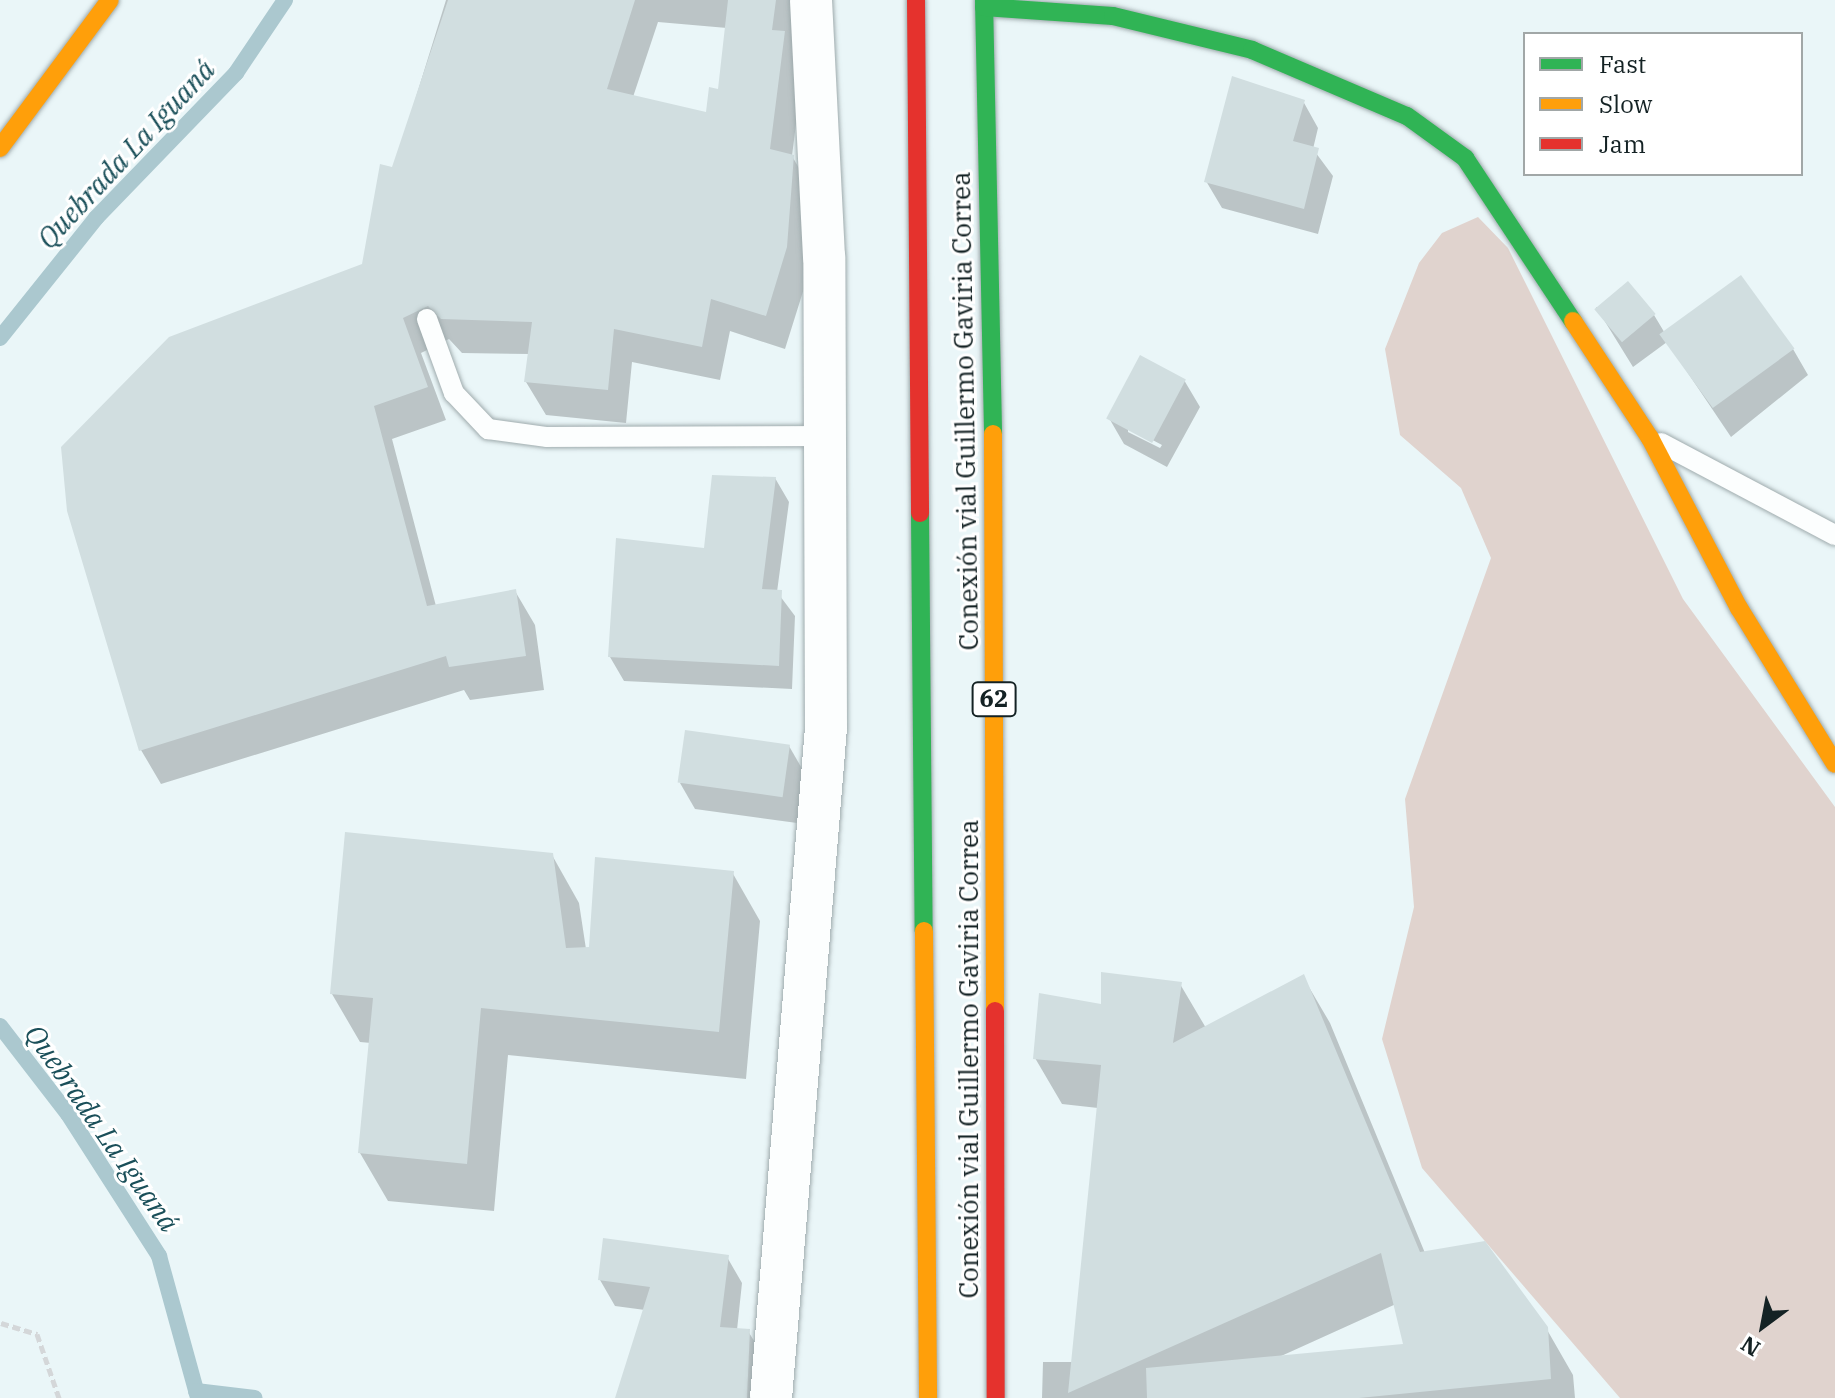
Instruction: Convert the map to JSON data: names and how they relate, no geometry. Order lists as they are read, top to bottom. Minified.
{"streets":{"main road":["Conexión vial Guillermo Gaviria Correa","62"]},"water":["Quebrada La Iguaná"],"legend":["Fast","Slow","Jam"],"north":"bottom left"}
